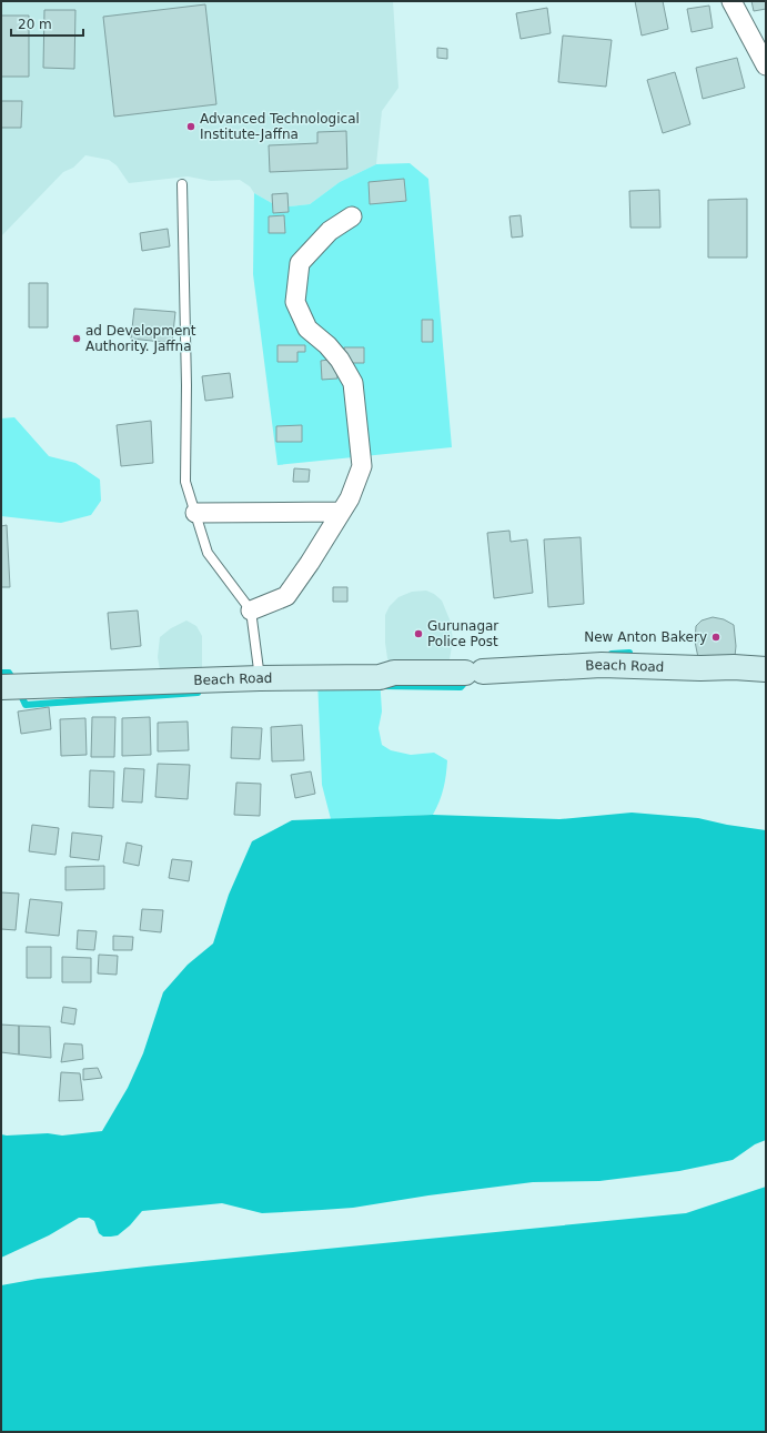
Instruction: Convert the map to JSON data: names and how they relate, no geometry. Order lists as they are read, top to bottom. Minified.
{"streets":{"main road":["Beach Road"]},"places":["Advanced Technological Institute-Jaffna","ad Development Authority. Jaffna","Gurunagar Police Post","New Anton Bakery"],"scale_bar":"20 m"}
